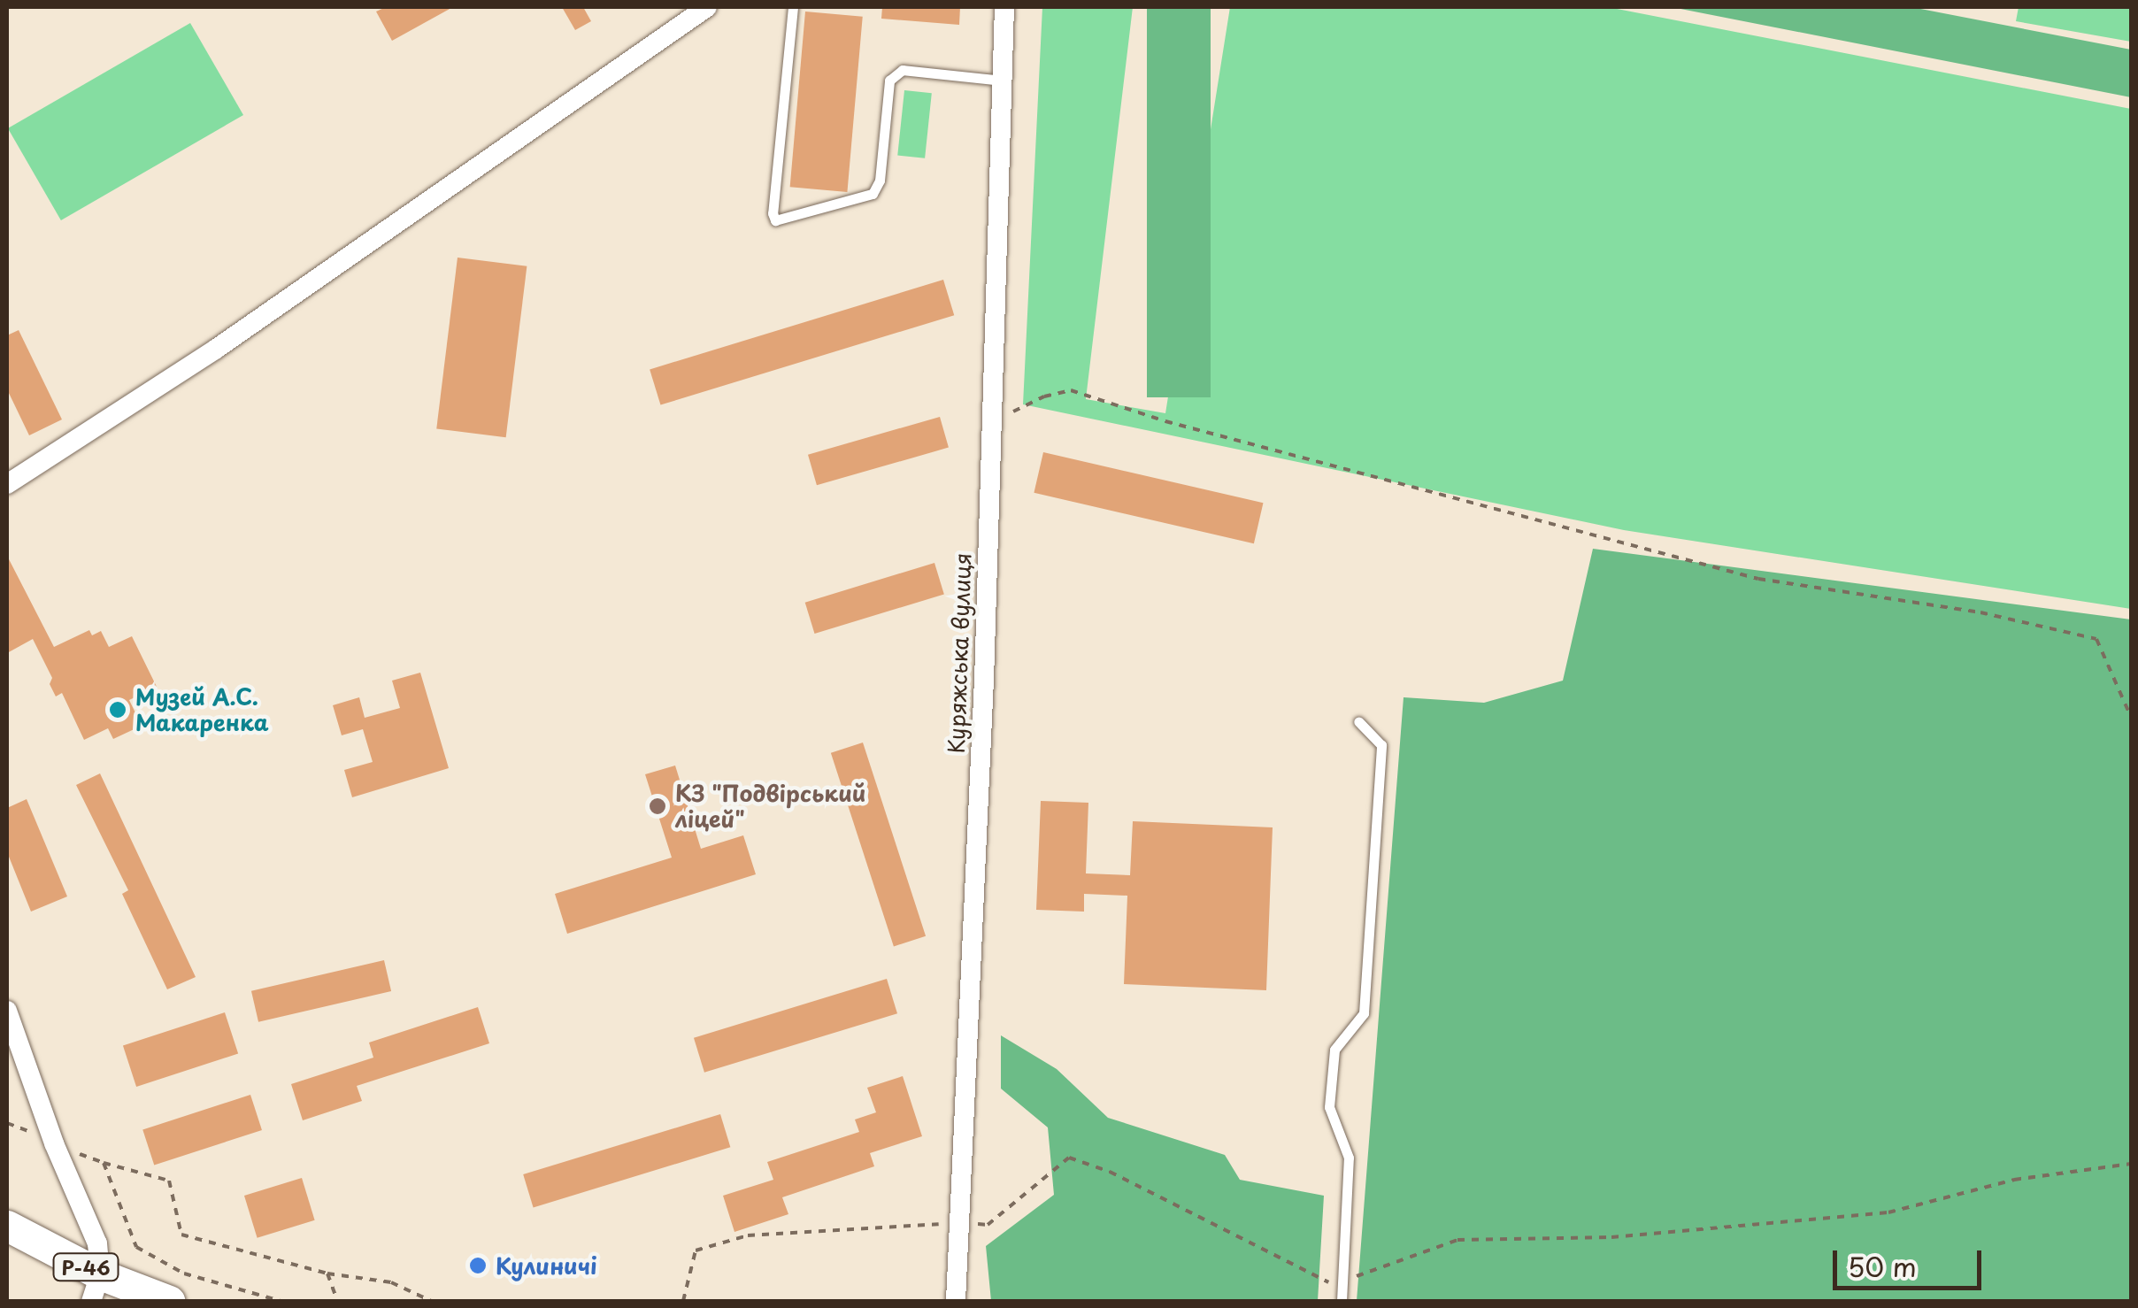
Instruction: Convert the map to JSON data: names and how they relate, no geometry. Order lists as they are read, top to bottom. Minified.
{"streets":{"main road":["Р-46"],"street":["Куряжська вулиця"]},"places":["Музей А.С. Макаренка","КЗ \"Подвірський ліцей\"","Кулиничі"],"scale_bar":"50 m"}
